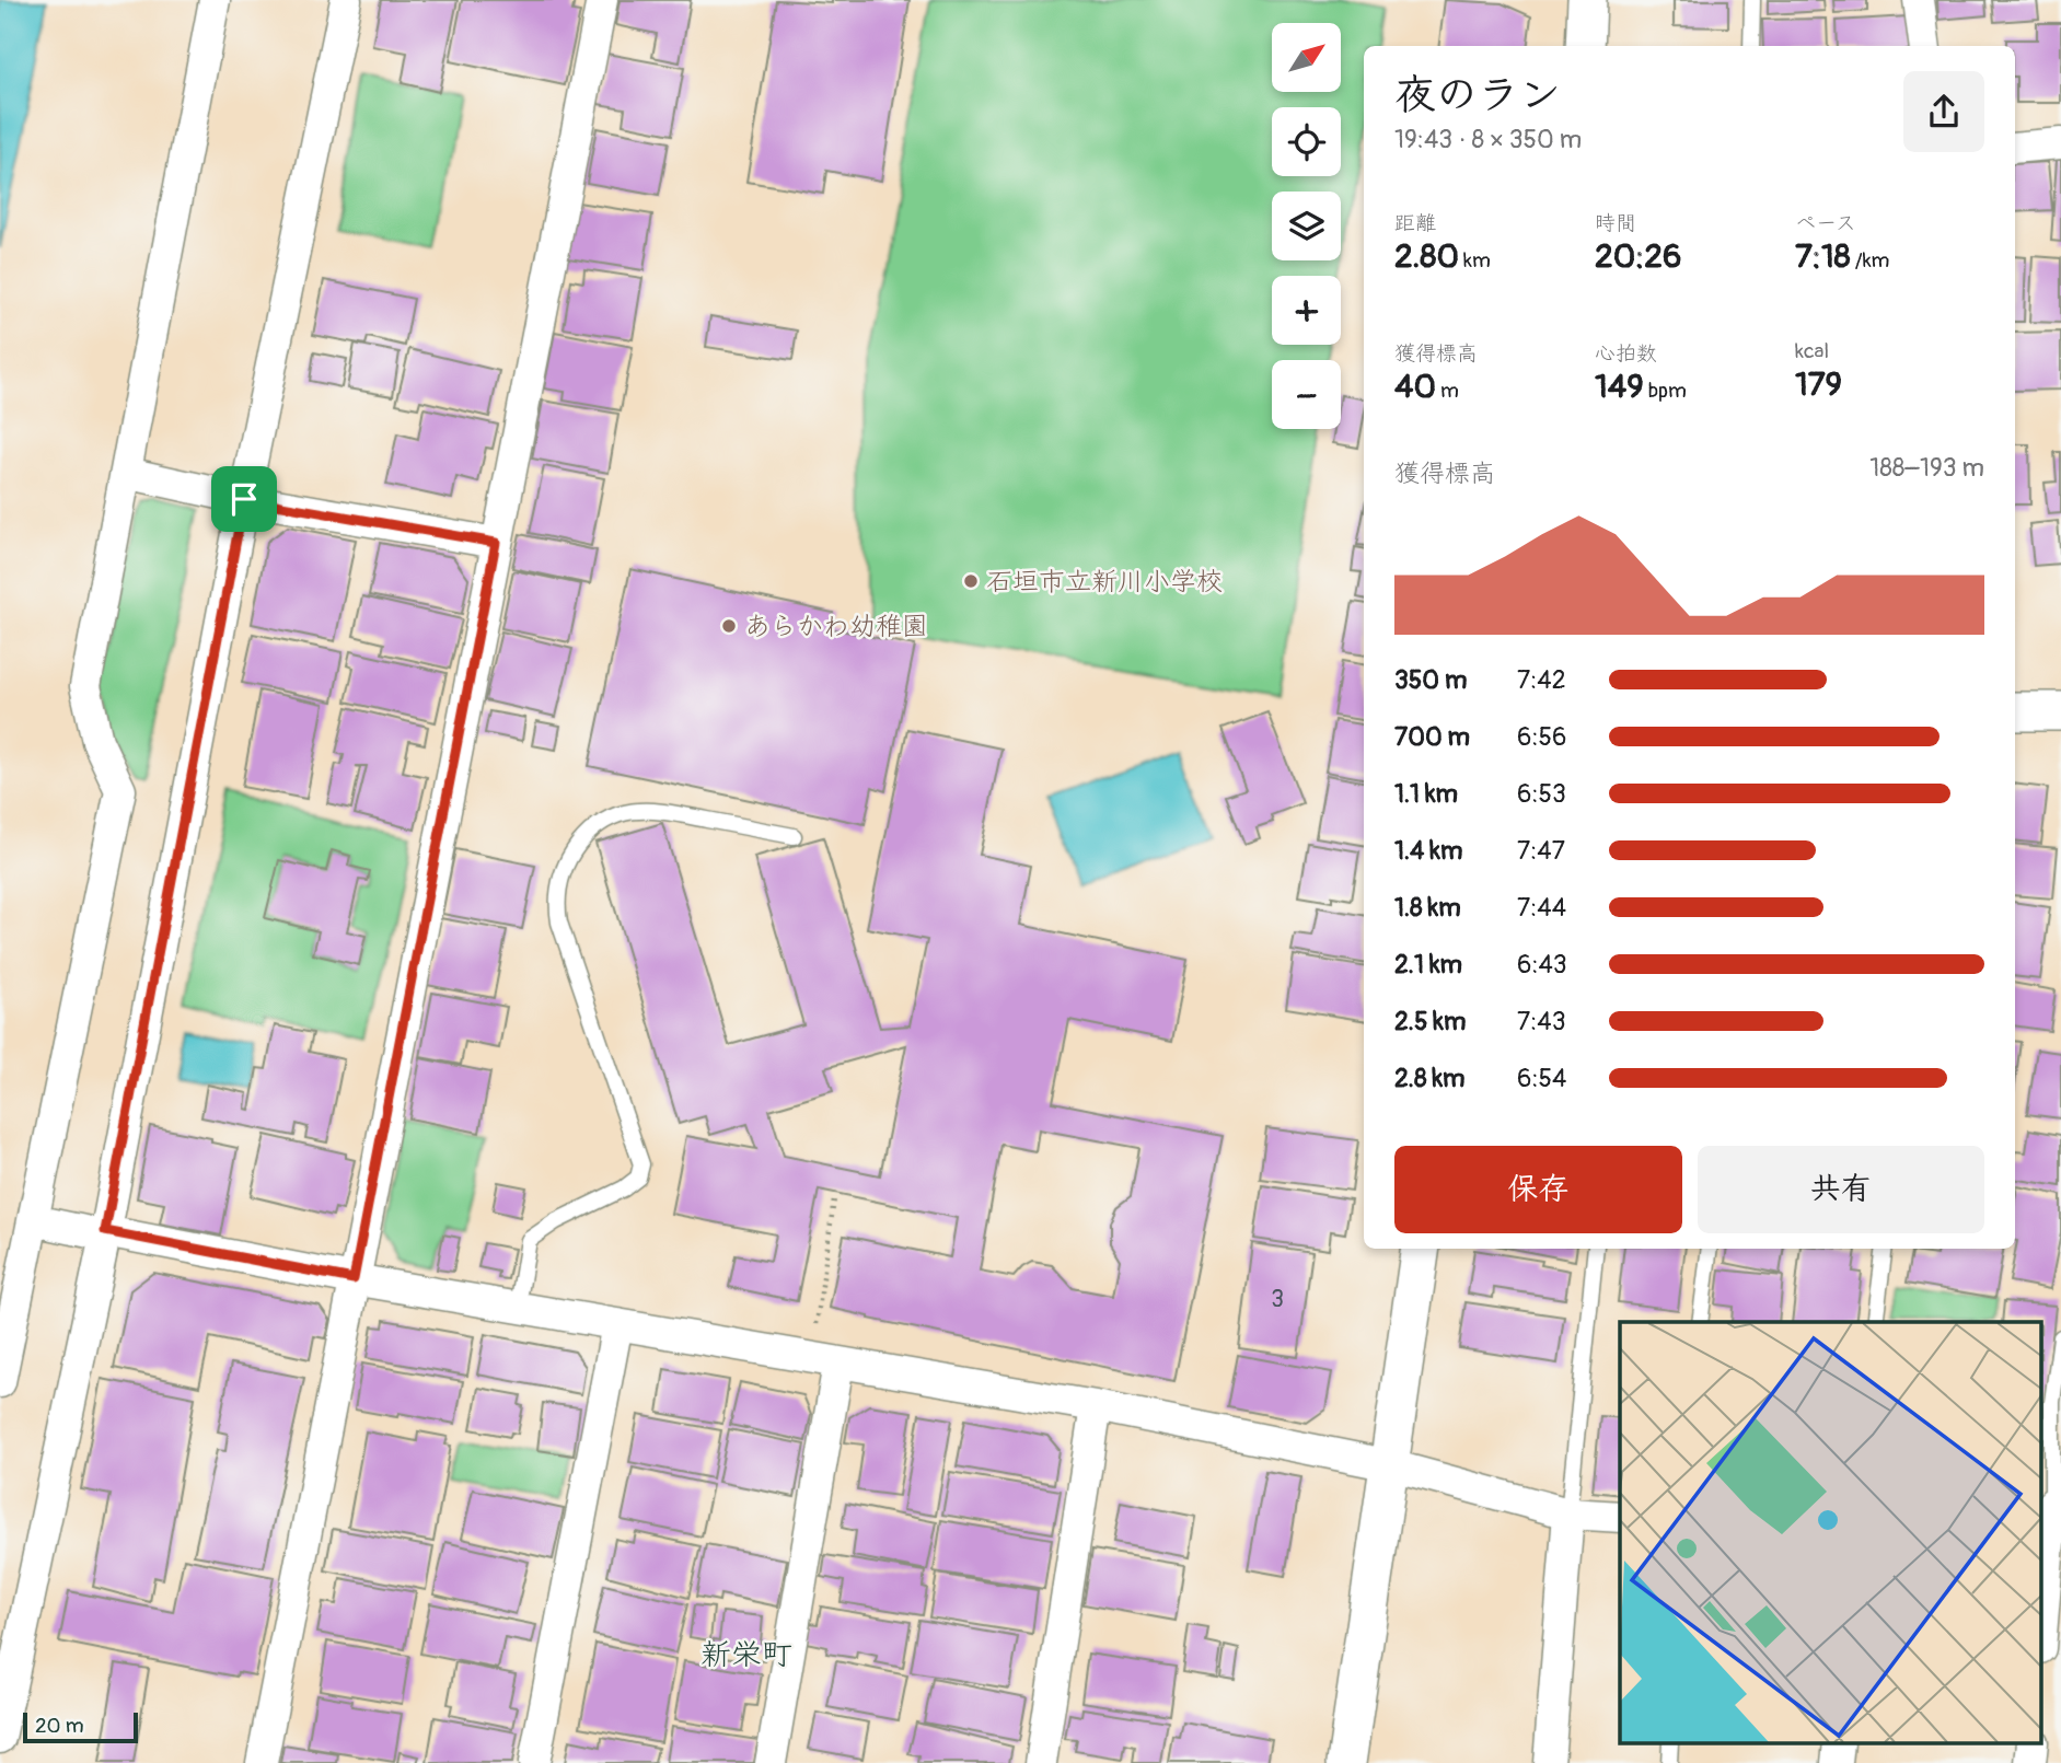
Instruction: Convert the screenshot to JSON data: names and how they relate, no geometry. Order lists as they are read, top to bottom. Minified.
{"districts":["新栄町"],"places":["石垣市立新川小学校","あらかわ幼稚園"],"house_numbers":["3"],"scale_bar":"20 m","north":"top right","page":{"map_buttons":["+","−"],"heading":["夜のラン","19:43 · 8 × 350 m"],"stats":[["距離","2.80 km"],["時間","20:26"],["ペース","7:18 /km"],["獲得標高","40 m"],["心拍数","149 bpm"],["kcal","179"]],"chart":["獲得標高","188–193 m"],"list":[{"name":"350 m","note":"7:42"},{"name":"700 m","note":"6:56"},{"name":"1.1 km","note":"6:53"},{"name":"1.4 km","note":"7:47"},{"name":"1.8 km","note":"7:44"},{"name":"2.1 km","note":"6:43"},{"name":"2.5 km","note":"7:43"},{"name":"2.8 km","note":"6:54"}],"buttons":["保存","共有"],"scale":"20 m"}}
